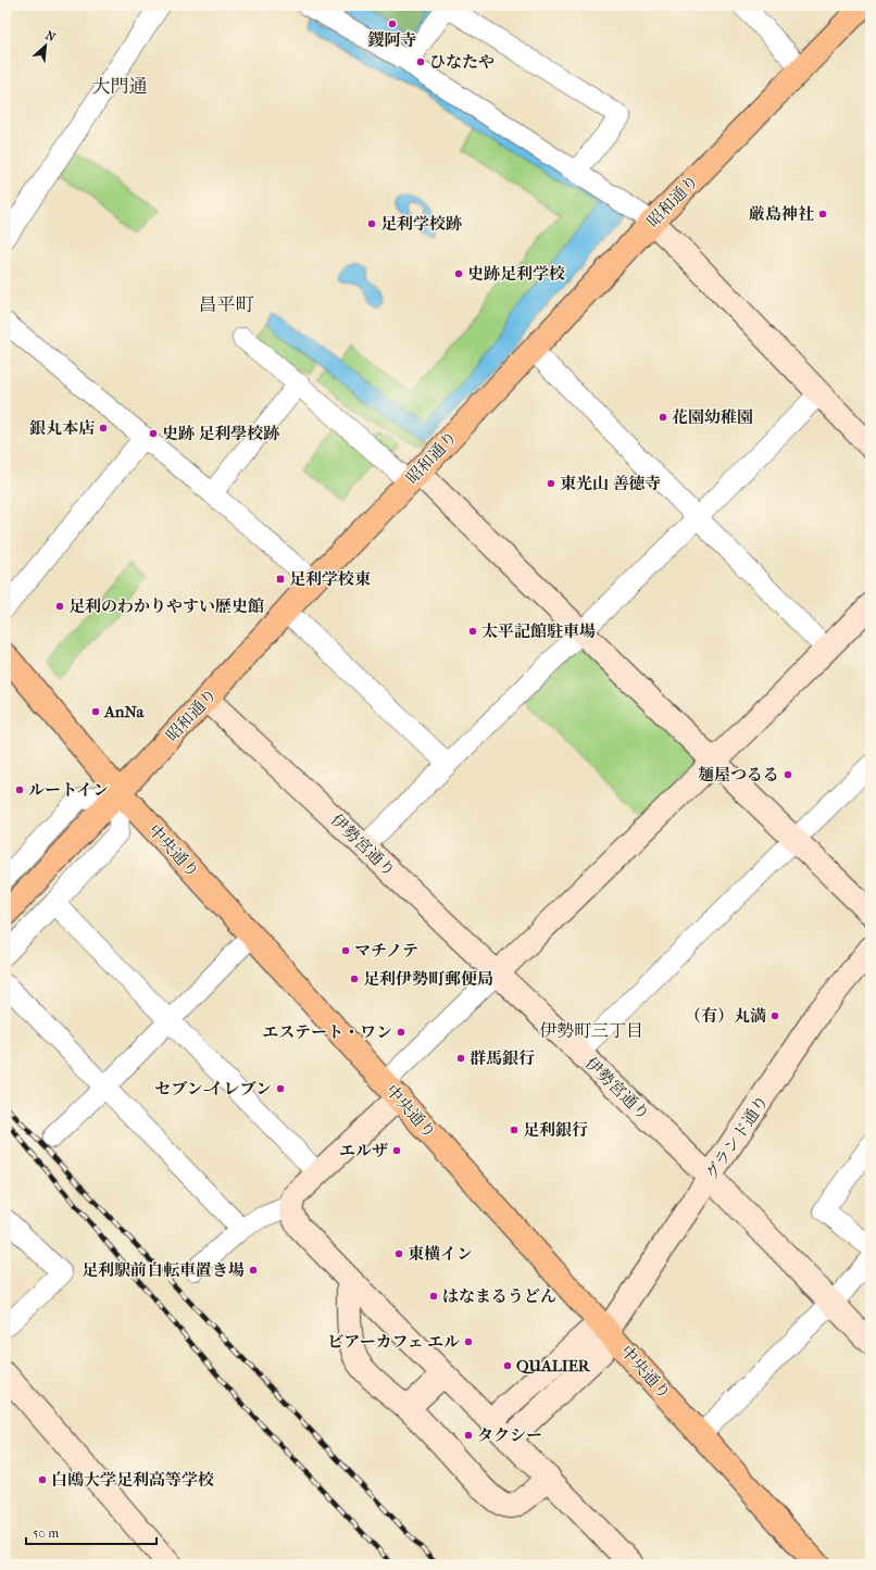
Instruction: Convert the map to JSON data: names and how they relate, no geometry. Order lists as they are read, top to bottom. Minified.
{"streets":{"main road":["昭和通り","中央通り"],"street":["伊勢宮通り","グランド通り"]},"crossings":[["昭和通り","伊勢宮通り"],["昭和通り","中央通り"],["伊勢宮通り","グランド通り"],["中央通り","グランド通り"]],"districts":["大門通","昌平町","伊勢町三丁目"],"places":{"other":["鑁阿寺","ひなたや","厳島神社","足利学校跡","史跡足利学校","花園幼稚園","銀丸本店","史跡 足利學校跡","東光山 善徳寺","足利のわかりやすい歴史館","太平記館駐車場","AnNa","麺屋つるる","ルートイン","マチノテ","足利伊勢町郵便局","（有）丸満","エステート・ワン","群馬銀行","セブン-イレブン","足利銀行","エルザ","東横イン","足利駅前自転車置き場","はなまるうどん","ビアーカフェ エル","QUALIER","タクシー","白鴎大学足利高等学校"],"transit":["足利学校東"]},"scale_bar":"50 m","north":"top right"}
